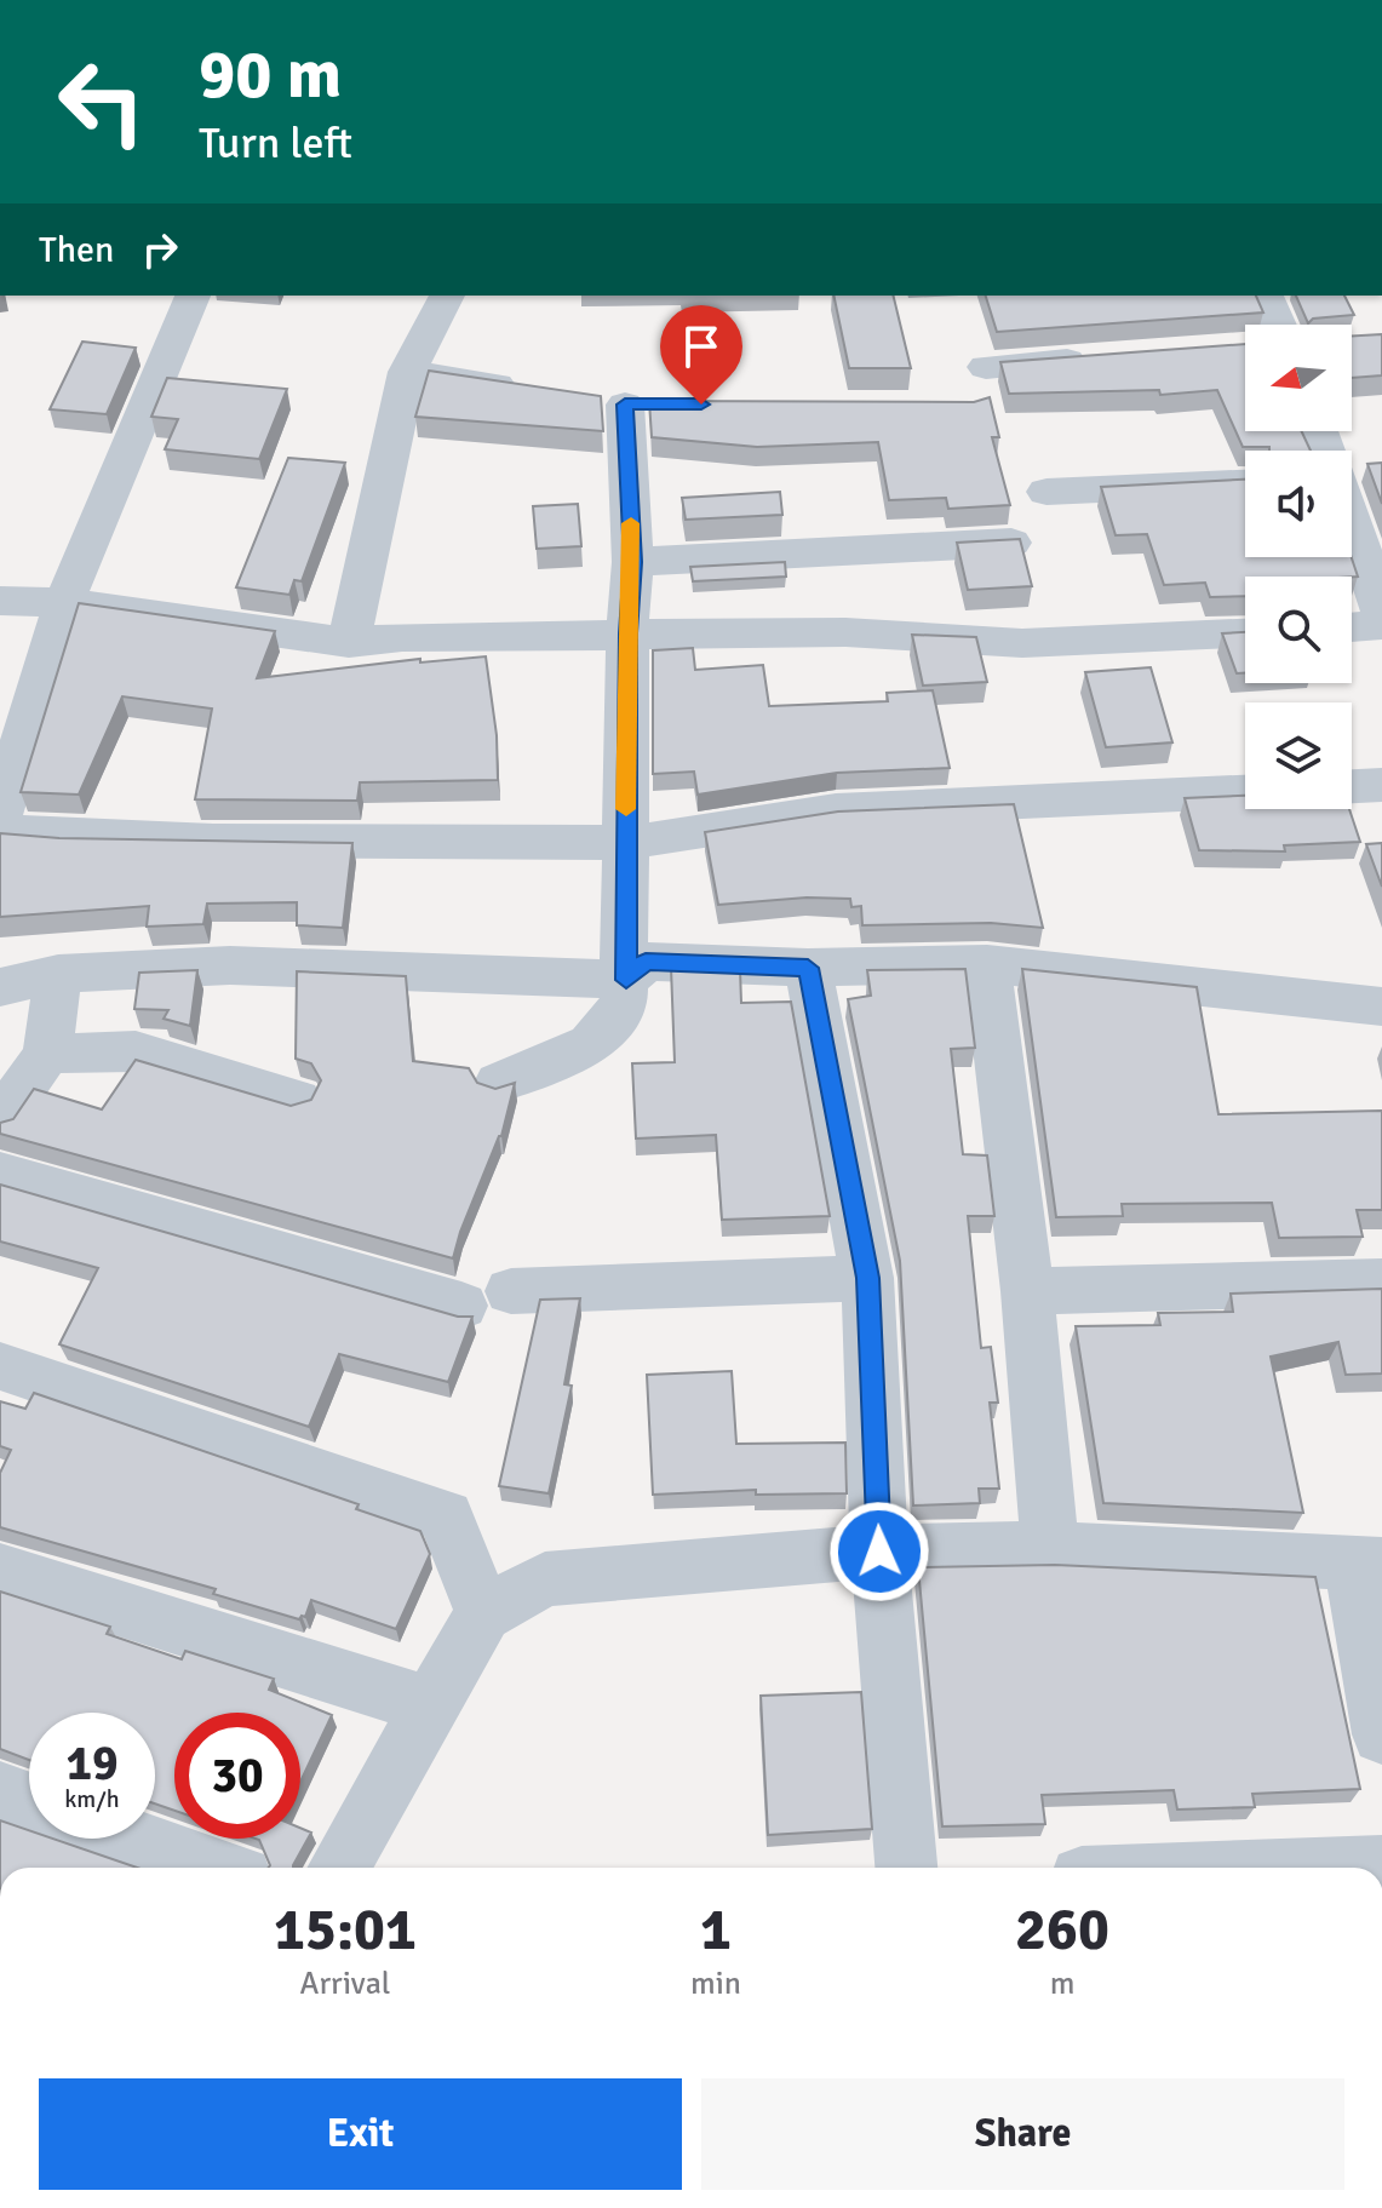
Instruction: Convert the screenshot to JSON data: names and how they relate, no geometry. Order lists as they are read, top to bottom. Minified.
{"north":"left","page":{"turn":["90 m","Turn left"],"then":"Then","speed":"19 km/h","limit":"30","eta":["15:01","Arrival","1","min","260","m"],"buttons":["Exit","Share"]}}
